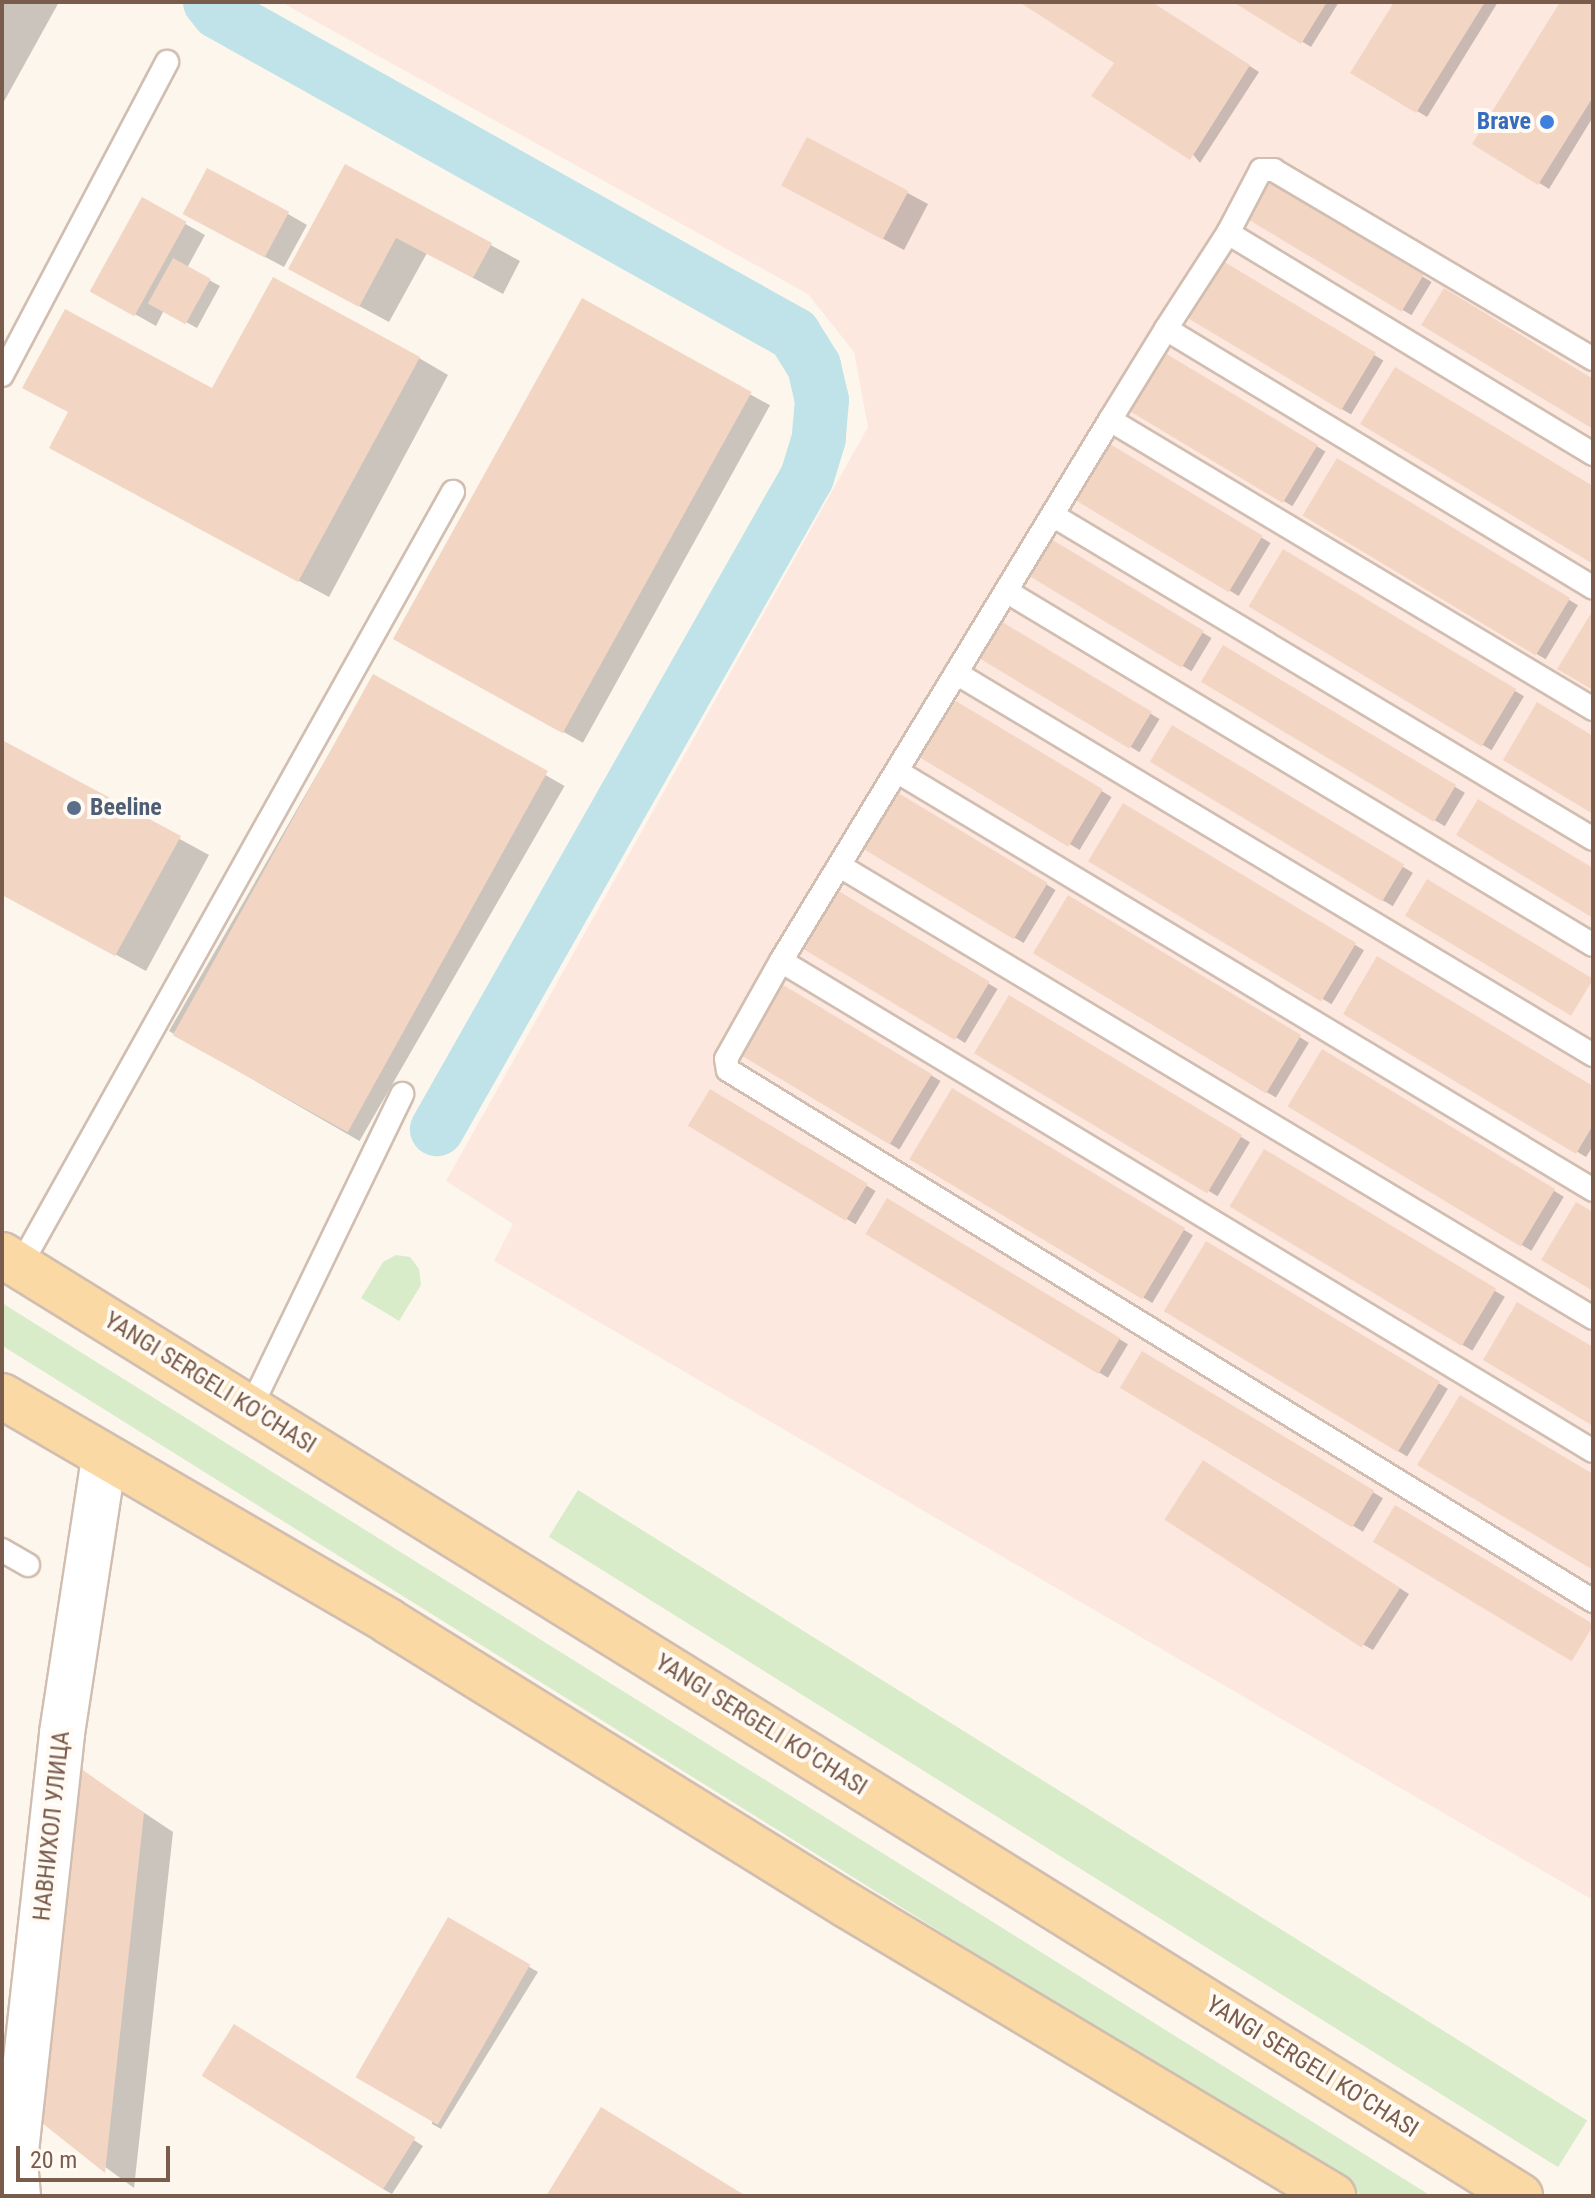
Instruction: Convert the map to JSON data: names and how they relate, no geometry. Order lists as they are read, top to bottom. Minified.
{"streets":{"main road":["YANGI SERGELI KO'CHASI"],"street":["НАВНИХОЛ УЛИЦА"]},"places":["Brave","Beeline"],"scale_bar":"20 m"}
